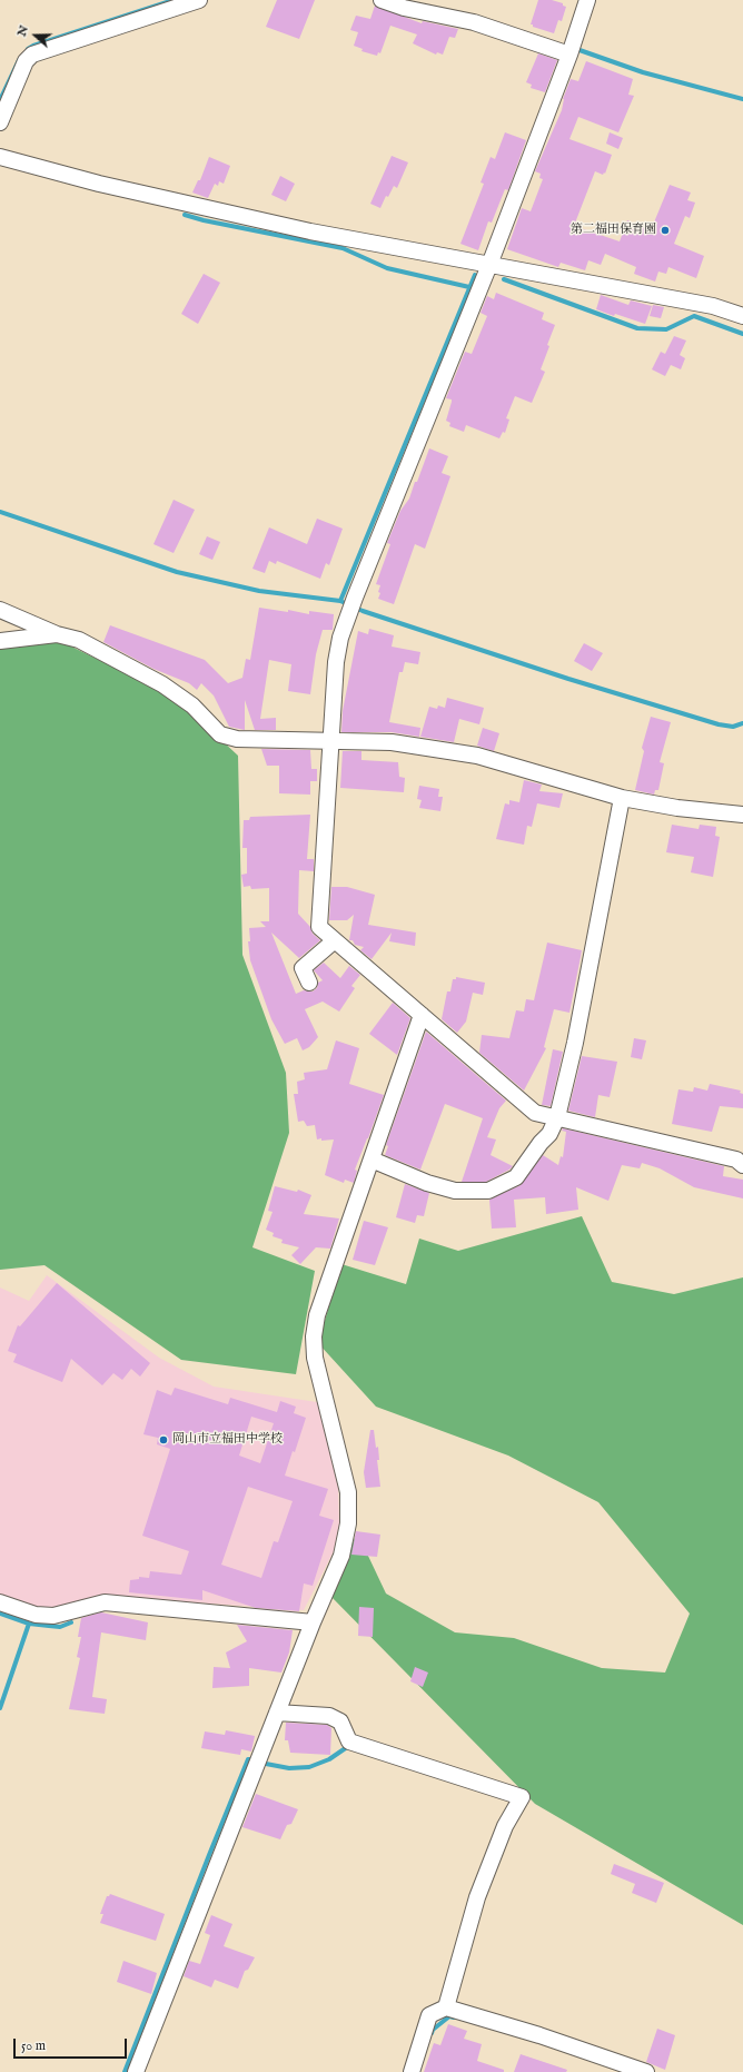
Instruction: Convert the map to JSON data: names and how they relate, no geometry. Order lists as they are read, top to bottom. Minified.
{"places":["第二福田保育園","岡山市立福田中学校"],"scale_bar":"50 m","north":"left"}
